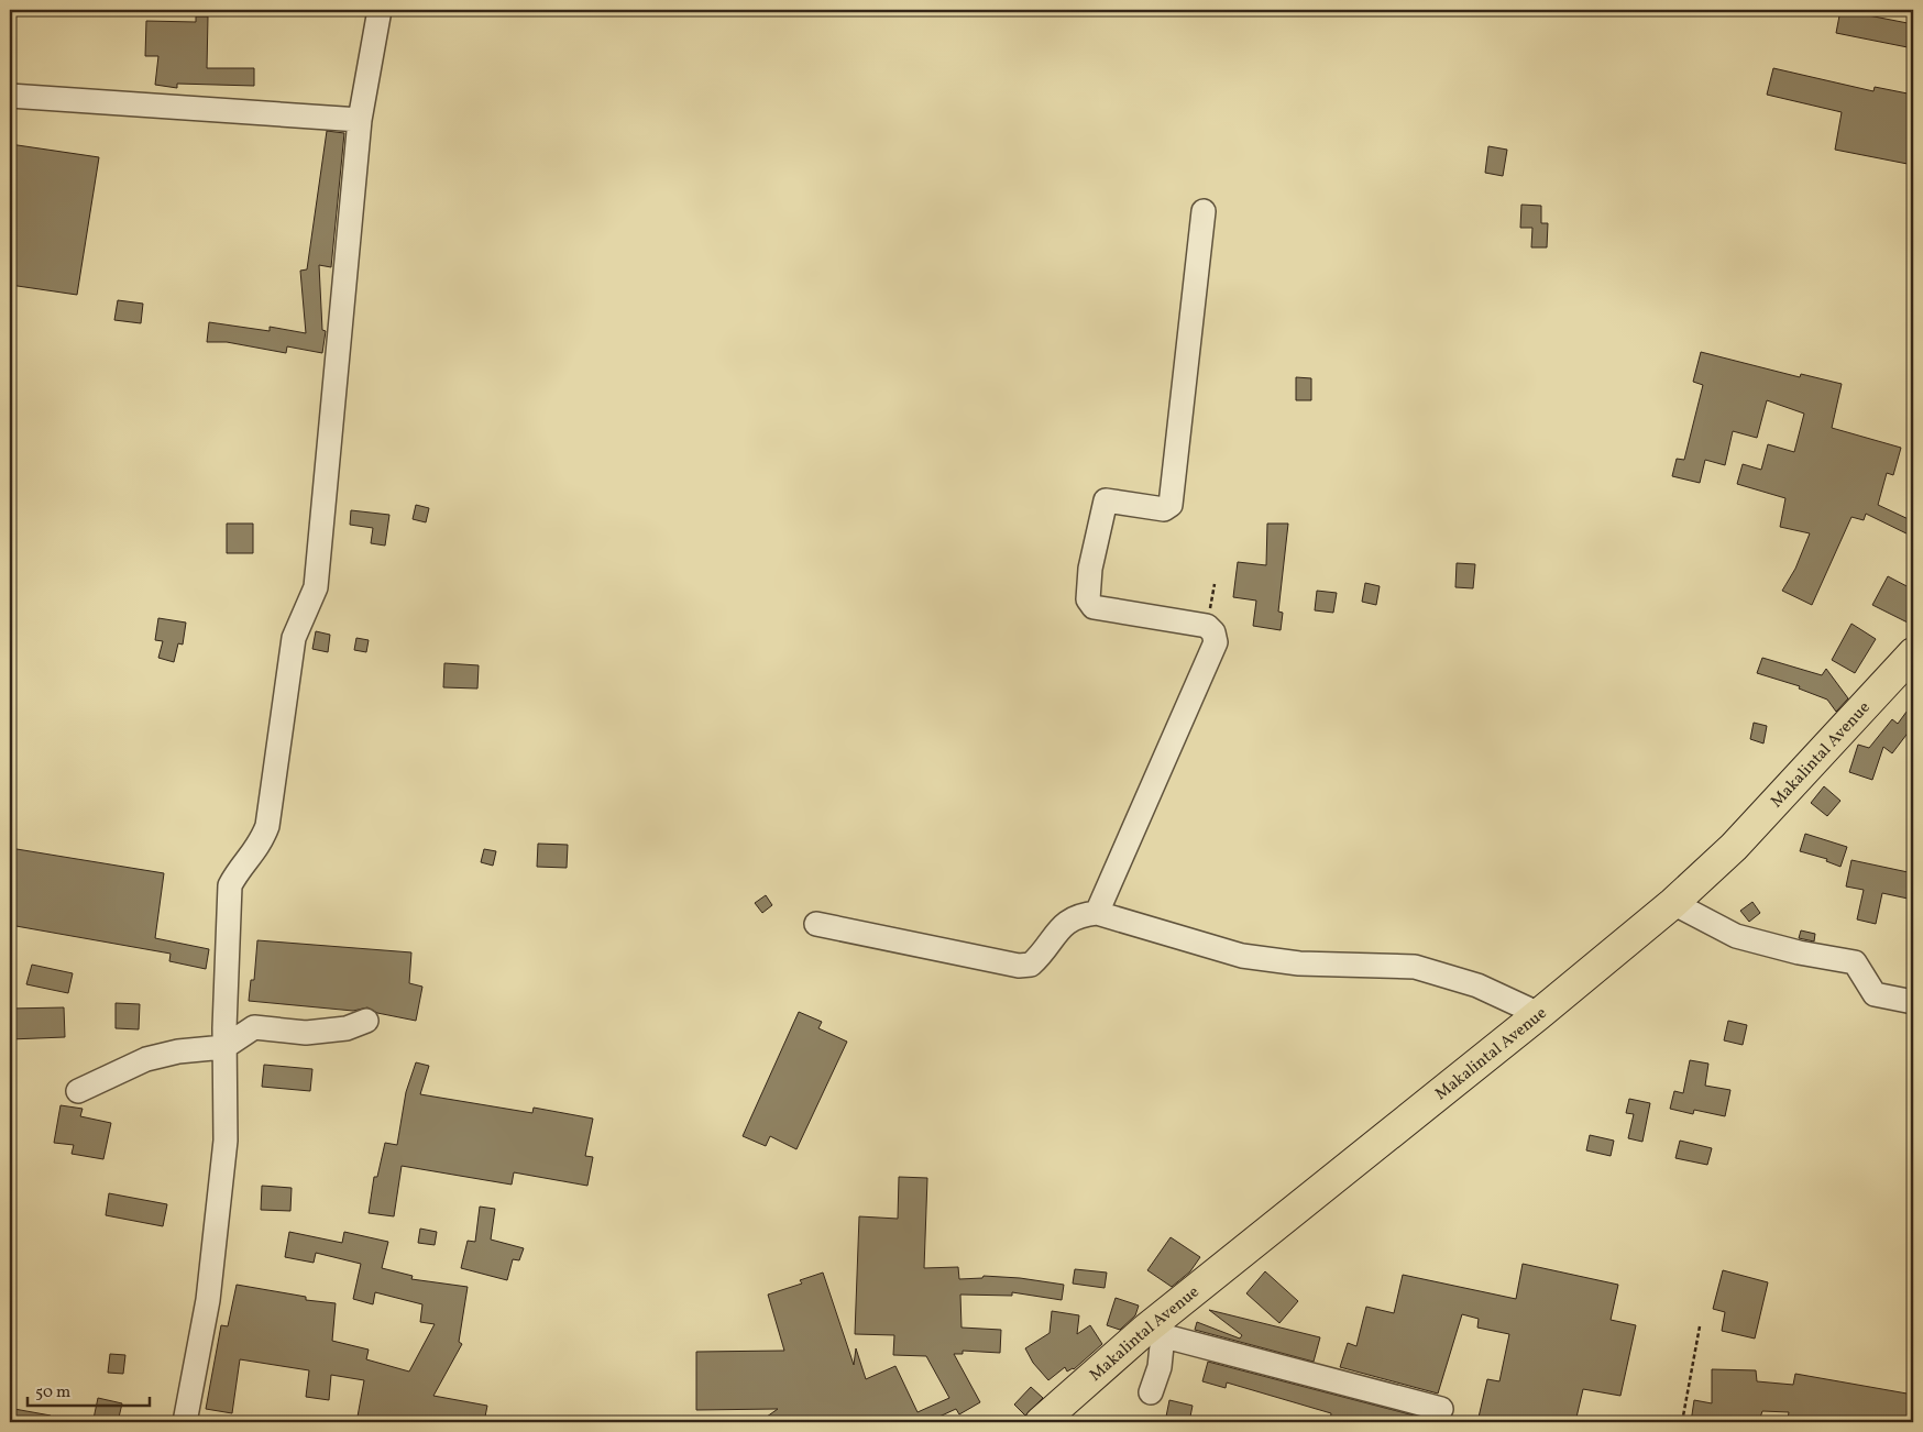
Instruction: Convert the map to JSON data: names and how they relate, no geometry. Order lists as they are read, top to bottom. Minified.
{"streets":{"main road":["Makalintal Avenue"]},"scale_bar":"50 m"}
